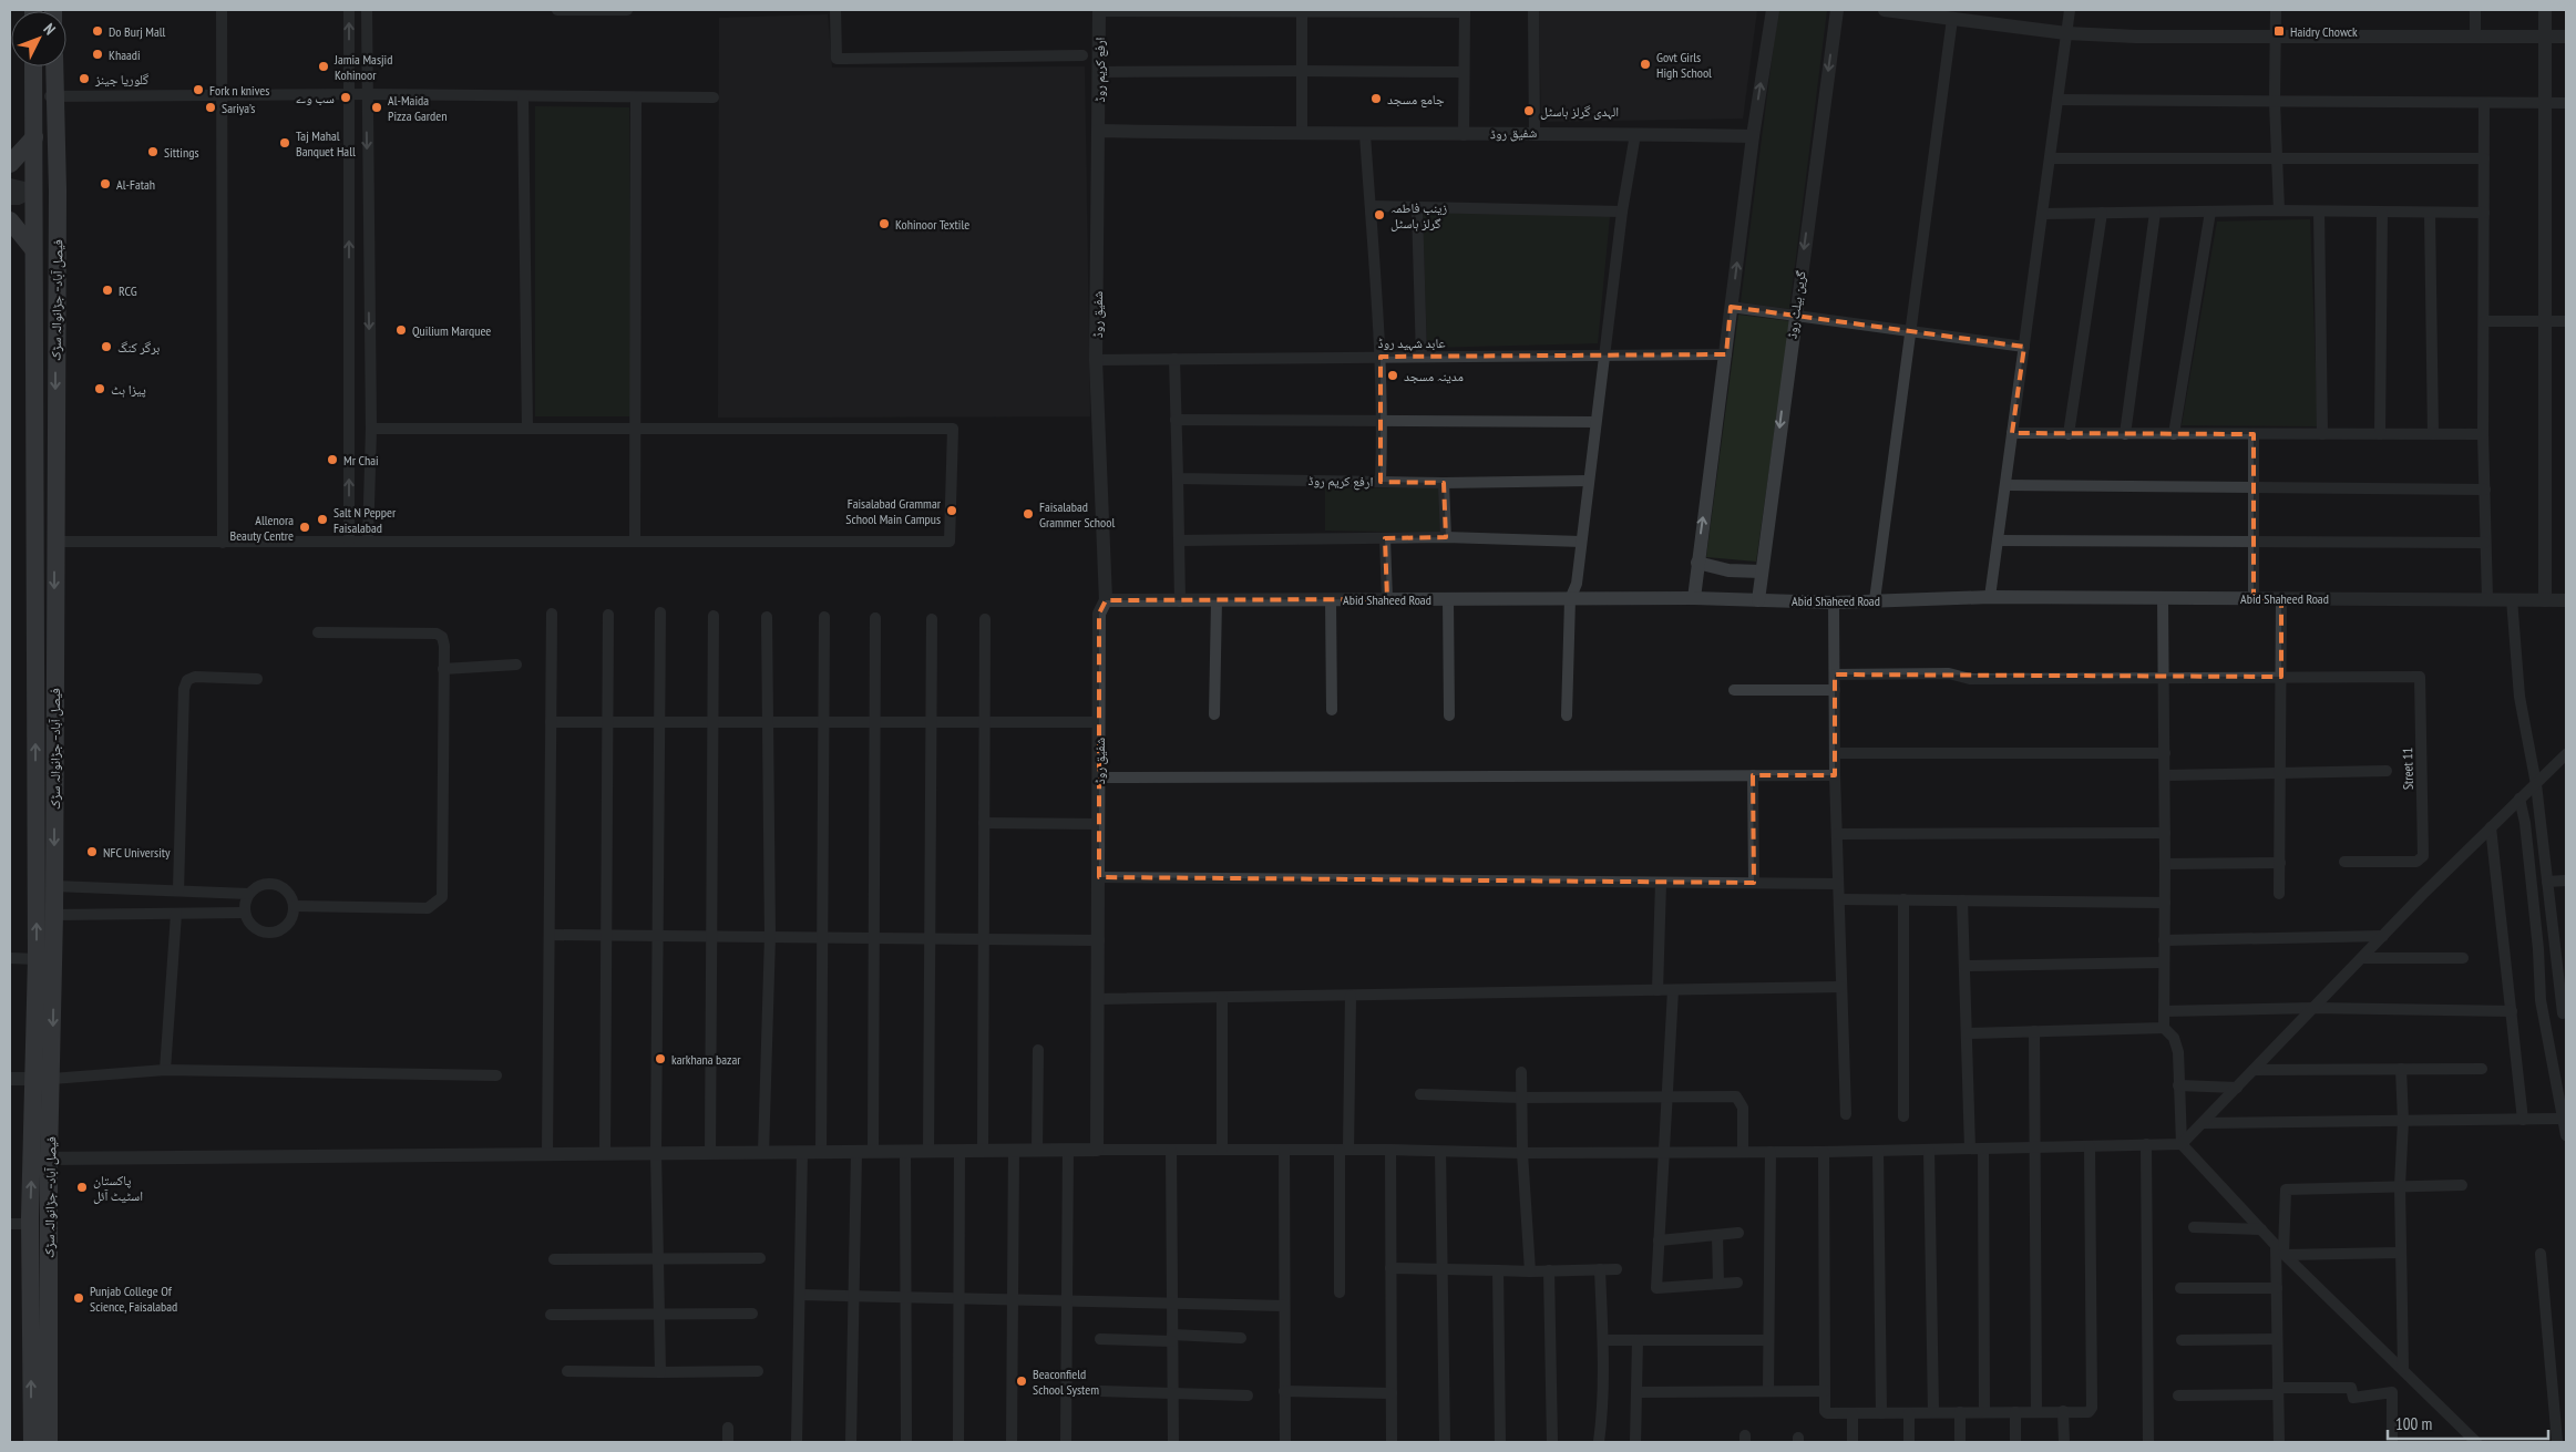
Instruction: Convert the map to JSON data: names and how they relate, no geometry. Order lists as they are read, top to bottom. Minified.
{"streets":{"main road":["فیصل آباد– جڑانوالہ سڑک"],"street":["ارفع کریم روڈ","شفیق روڈ","گرین بیلٹ روڈ","عابد شہید روڈ","Abid Shaheed Road","Street 11"]},"crossings":[["ارفع کریم روڈ","شفیق روڈ"],["ارفع کریم روڈ","عابد شہید روڈ"],["شفیق روڈ","عابد شہید روڈ"],["شفیق روڈ","Abid Shaheed Road"],["گرین بیلٹ روڈ","Abid Shaheed Road"]],"places":{"other":["Do Burj Mall","Khaadi","Govt Girls High School","Jamia Masjid Kohinoor","گلوریا جینز","Fork n knives","سب وے","جامع مسجد","Sariya’s","Al-Maida Pizza Garden","الہدی گرلز ہاسٹل","Taj Mahal Banquet Hall","Sittings","Al-Fatah","زینب فاطمہ گرلز ہاسٹل","Kohinoor Textile","RCG","Quilium Marquee","برگر کنگ","مدینہ مسجد","پیزا ہٹ","Mr Chai","Faisalabad Grammar School Main Campus","Faisalabad Grammer School","Salt N Pepper Faisalabad","Allenora Beauty Centre","NFC University","karkhana bazar","پاکستان اسٹیٹ آئل","Punjab College Of Science, Faisalabad","Beaconfield School System"],"transit":["Haidry Chowck"]},"scale_bar":"100 m","north":"top right"}
